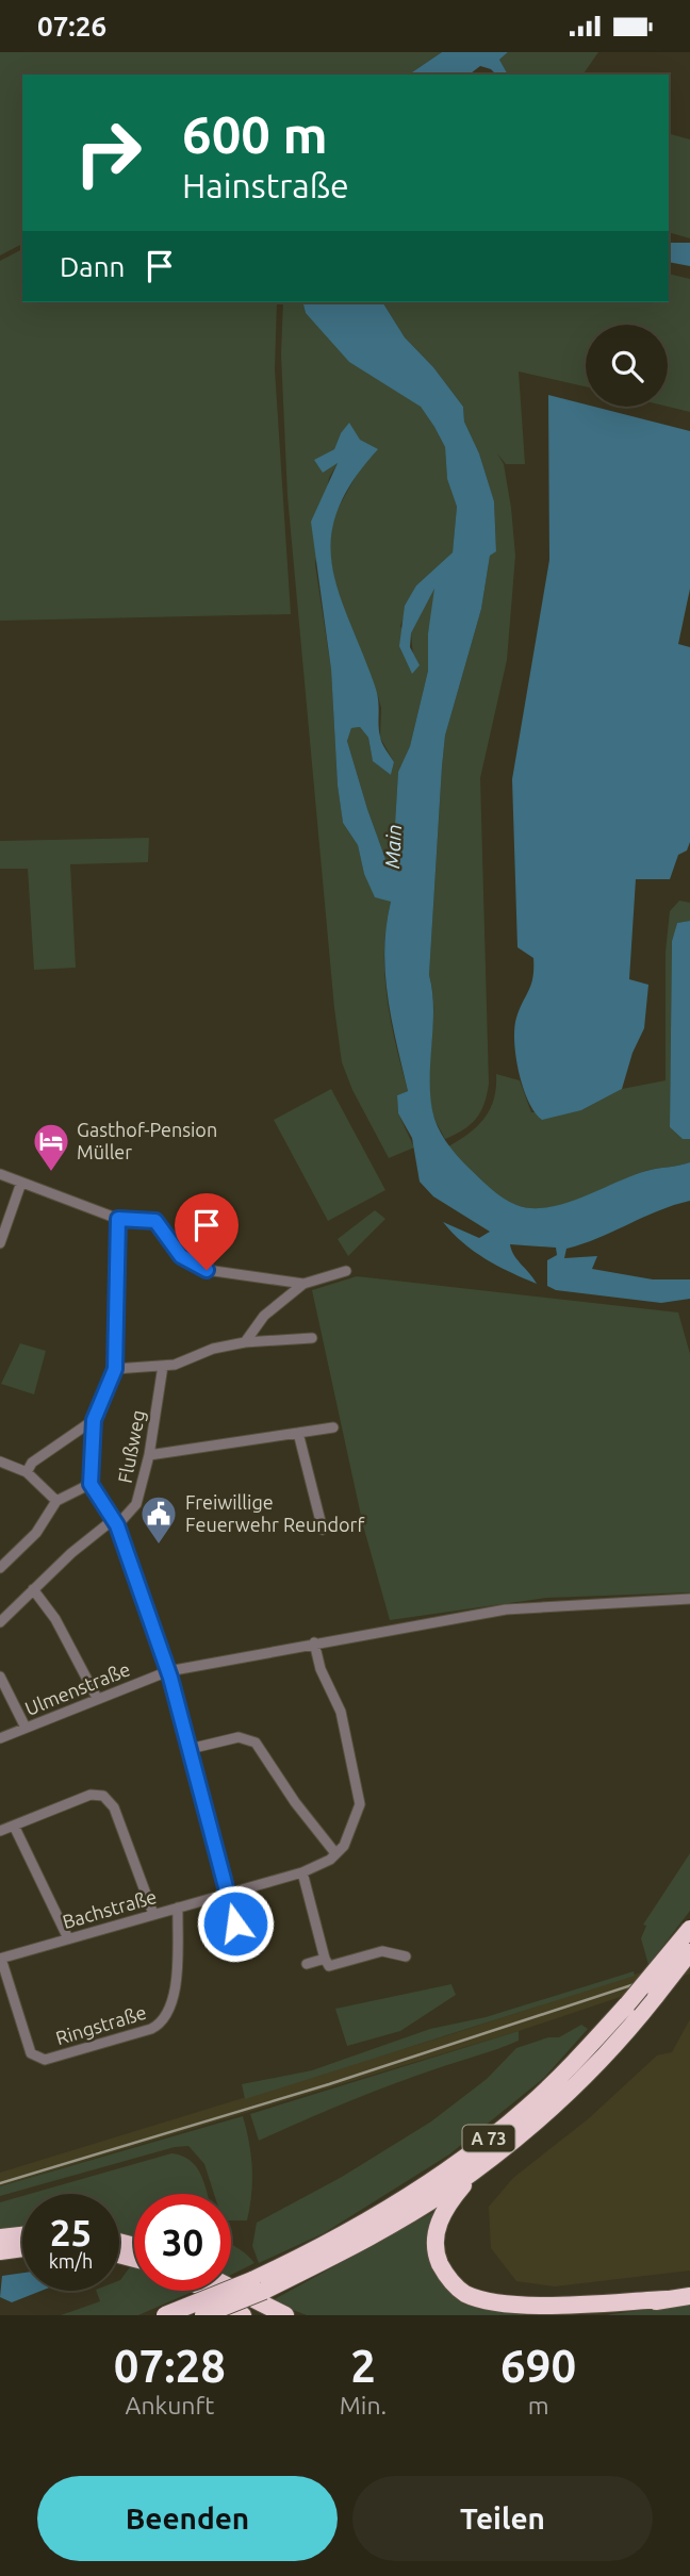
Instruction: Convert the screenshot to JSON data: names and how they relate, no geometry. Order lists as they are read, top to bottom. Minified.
{"streets":{"highway":["A 73"],"street":["Flußweg","Ulmenstraße","Bachstraße","Ringstraße"]},"crossings":[["Bachstraße","Ringstraße"]],"water":["Main"],"places":{"hotel":["Gasthof-Pension Müller"],"public building":["Freiwillige Feuerwehr Reundorf"]},"page":{"status":"07:26","turn":["600 m","Hainstraße"],"then":"Dann","speed":"25 km/h","limit":"30","eta":["07:28","Ankunft","2","Min.","690","m"],"buttons":["Beenden","Teilen"]}}
